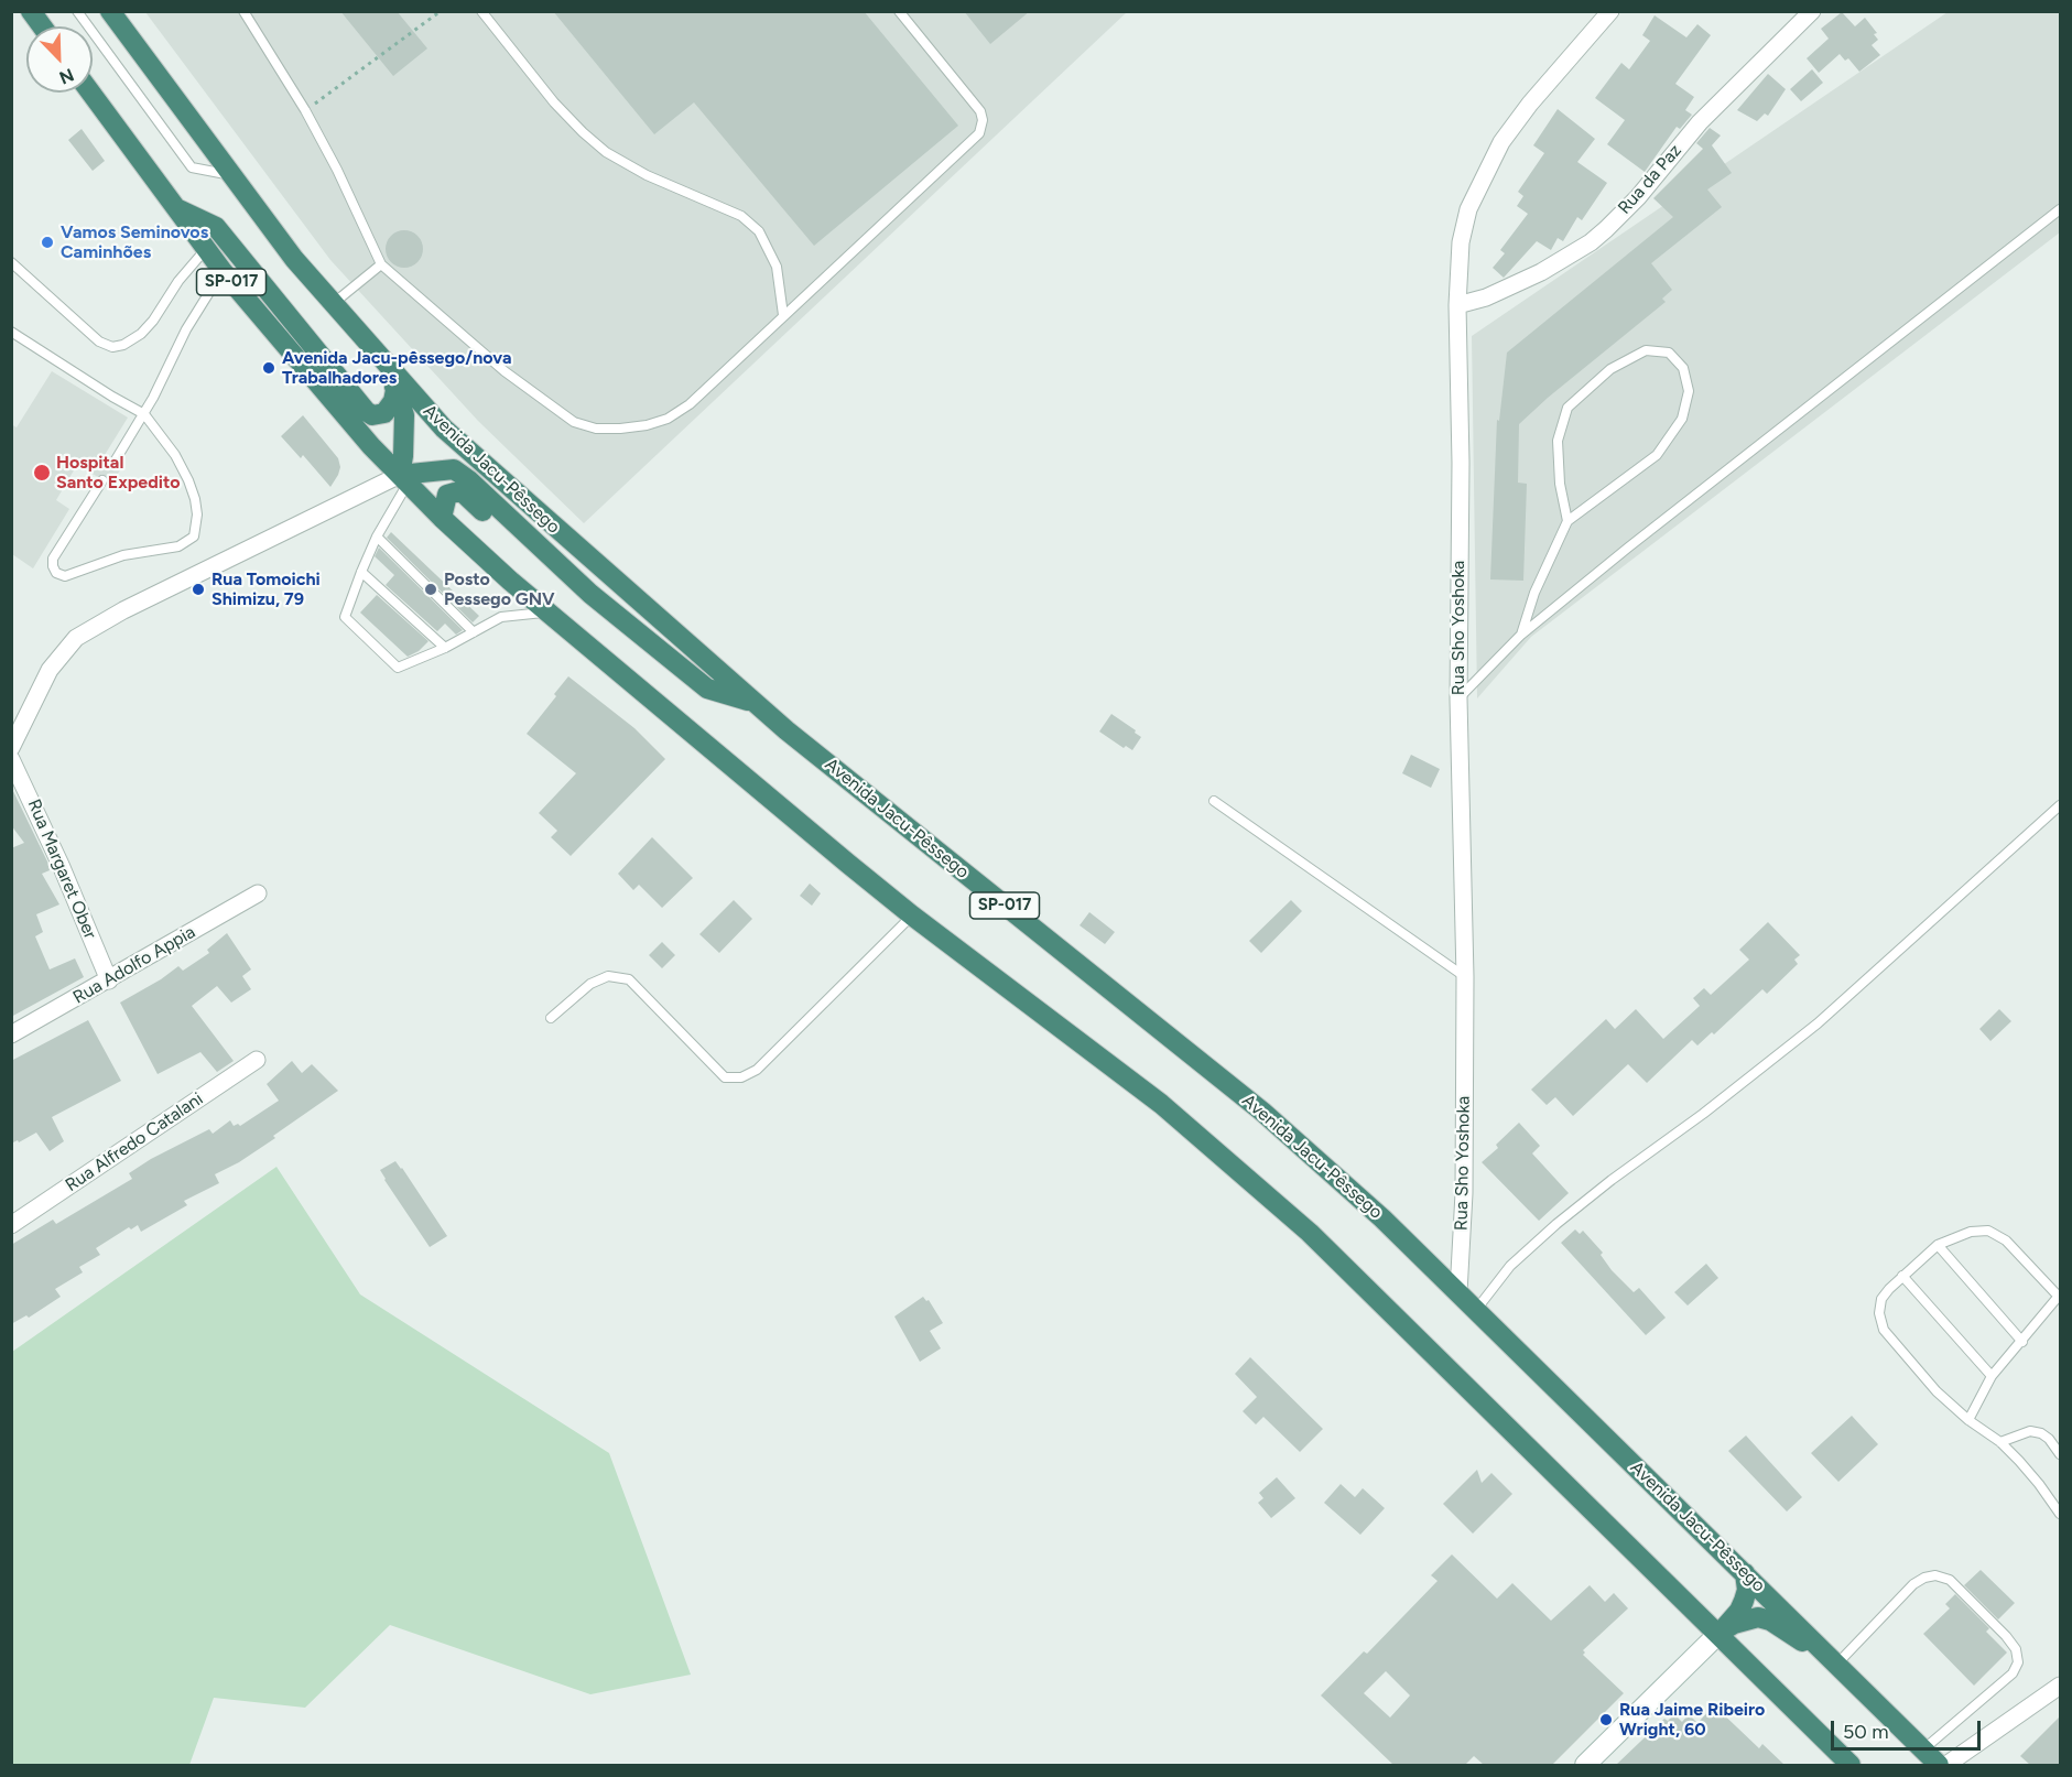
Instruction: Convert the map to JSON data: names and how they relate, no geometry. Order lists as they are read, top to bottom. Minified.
{"streets":{"highway":["SP-017","Avenida Jacu-Pêssego"],"street":["Rua da Paz","Rua Sho Yoshoka","Rua Margaret Ober","Rua Adolfo Appia","Rua Alfredo Catalani"]},"crossings":[["Rua da Paz","Rua Sho Yoshoka"],["Avenida Jacu-Pêssego","Rua Sho Yoshoka"],["Rua Margaret Ober","Rua Adolfo Appia"]],"places":["Vamos Seminovos Caminhões","Avenida Jacu-pêssego/nova Trabalhadores","Hospital Santo Expedito","Rua Tomoichi Shimizu, 79","Posto Pessego GNV","Rua Jaime Ribeiro Wright, 60"],"scale_bar":"50 m","north":"bottom right"}
